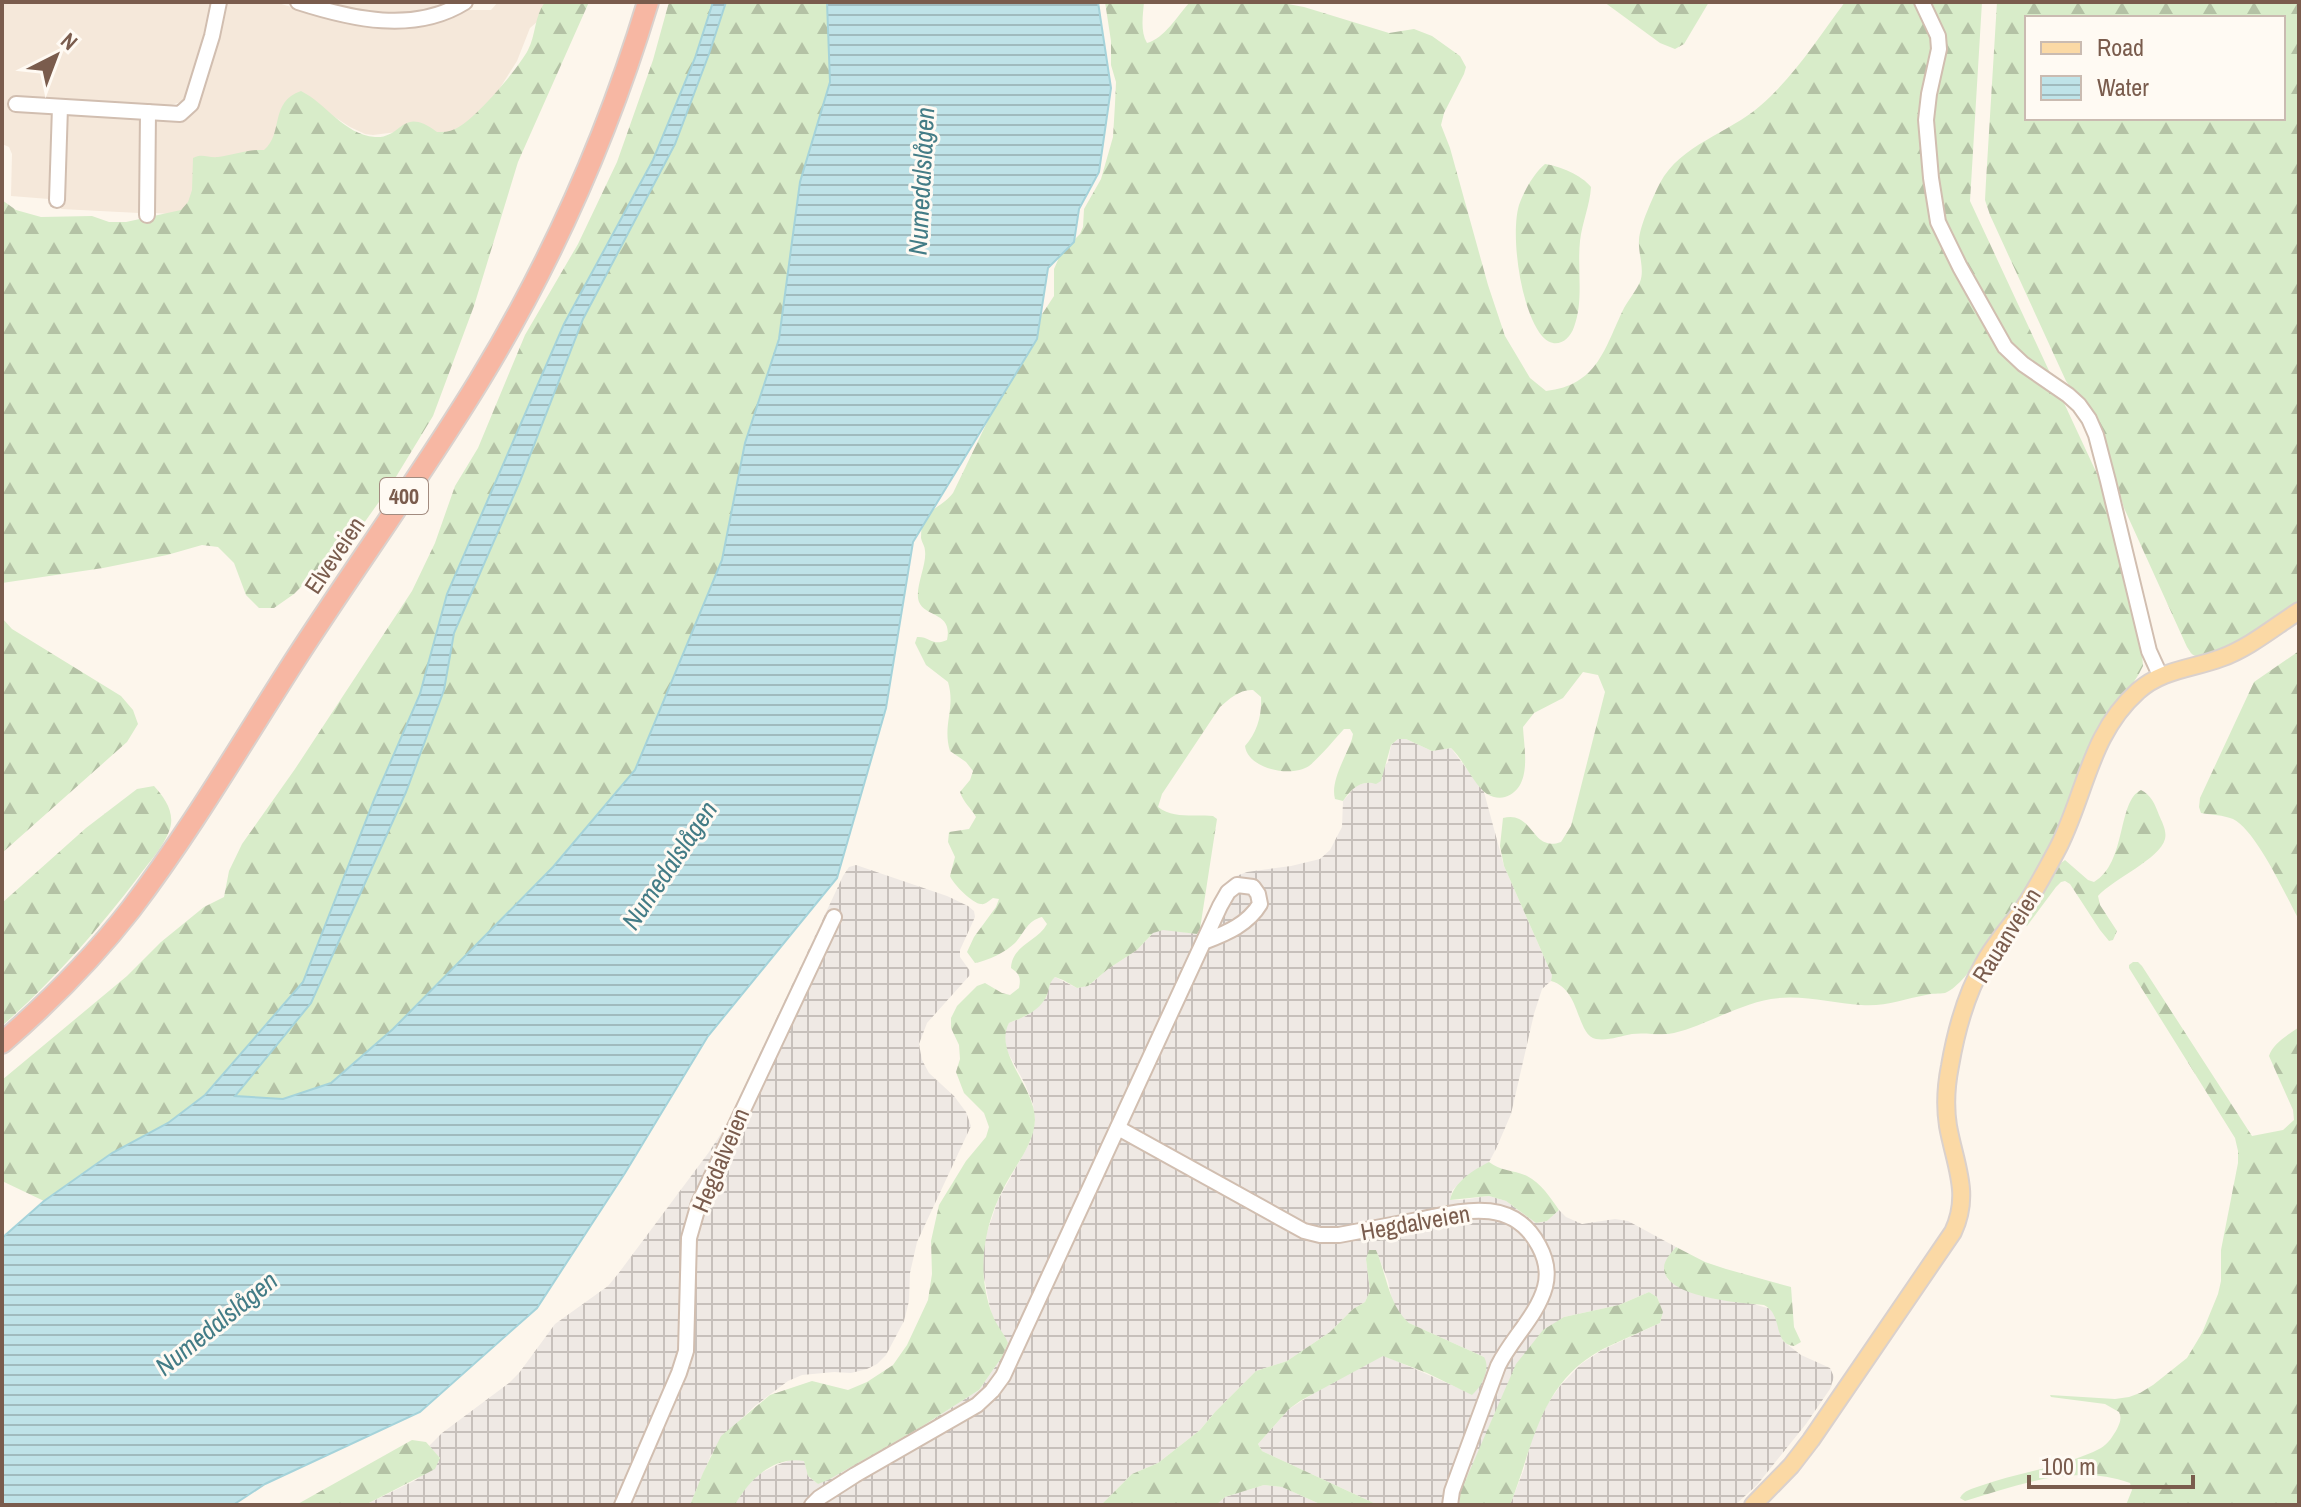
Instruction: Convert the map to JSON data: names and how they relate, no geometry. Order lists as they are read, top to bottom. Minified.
{"streets":{"highway":["400","Elveveien"],"main road":["Rauanveien"],"street":["Hegdalveien"]},"water":["Numedalslågen"],"legend":["Road","Water"],"scale_bar":"100 m","north":"top right"}
